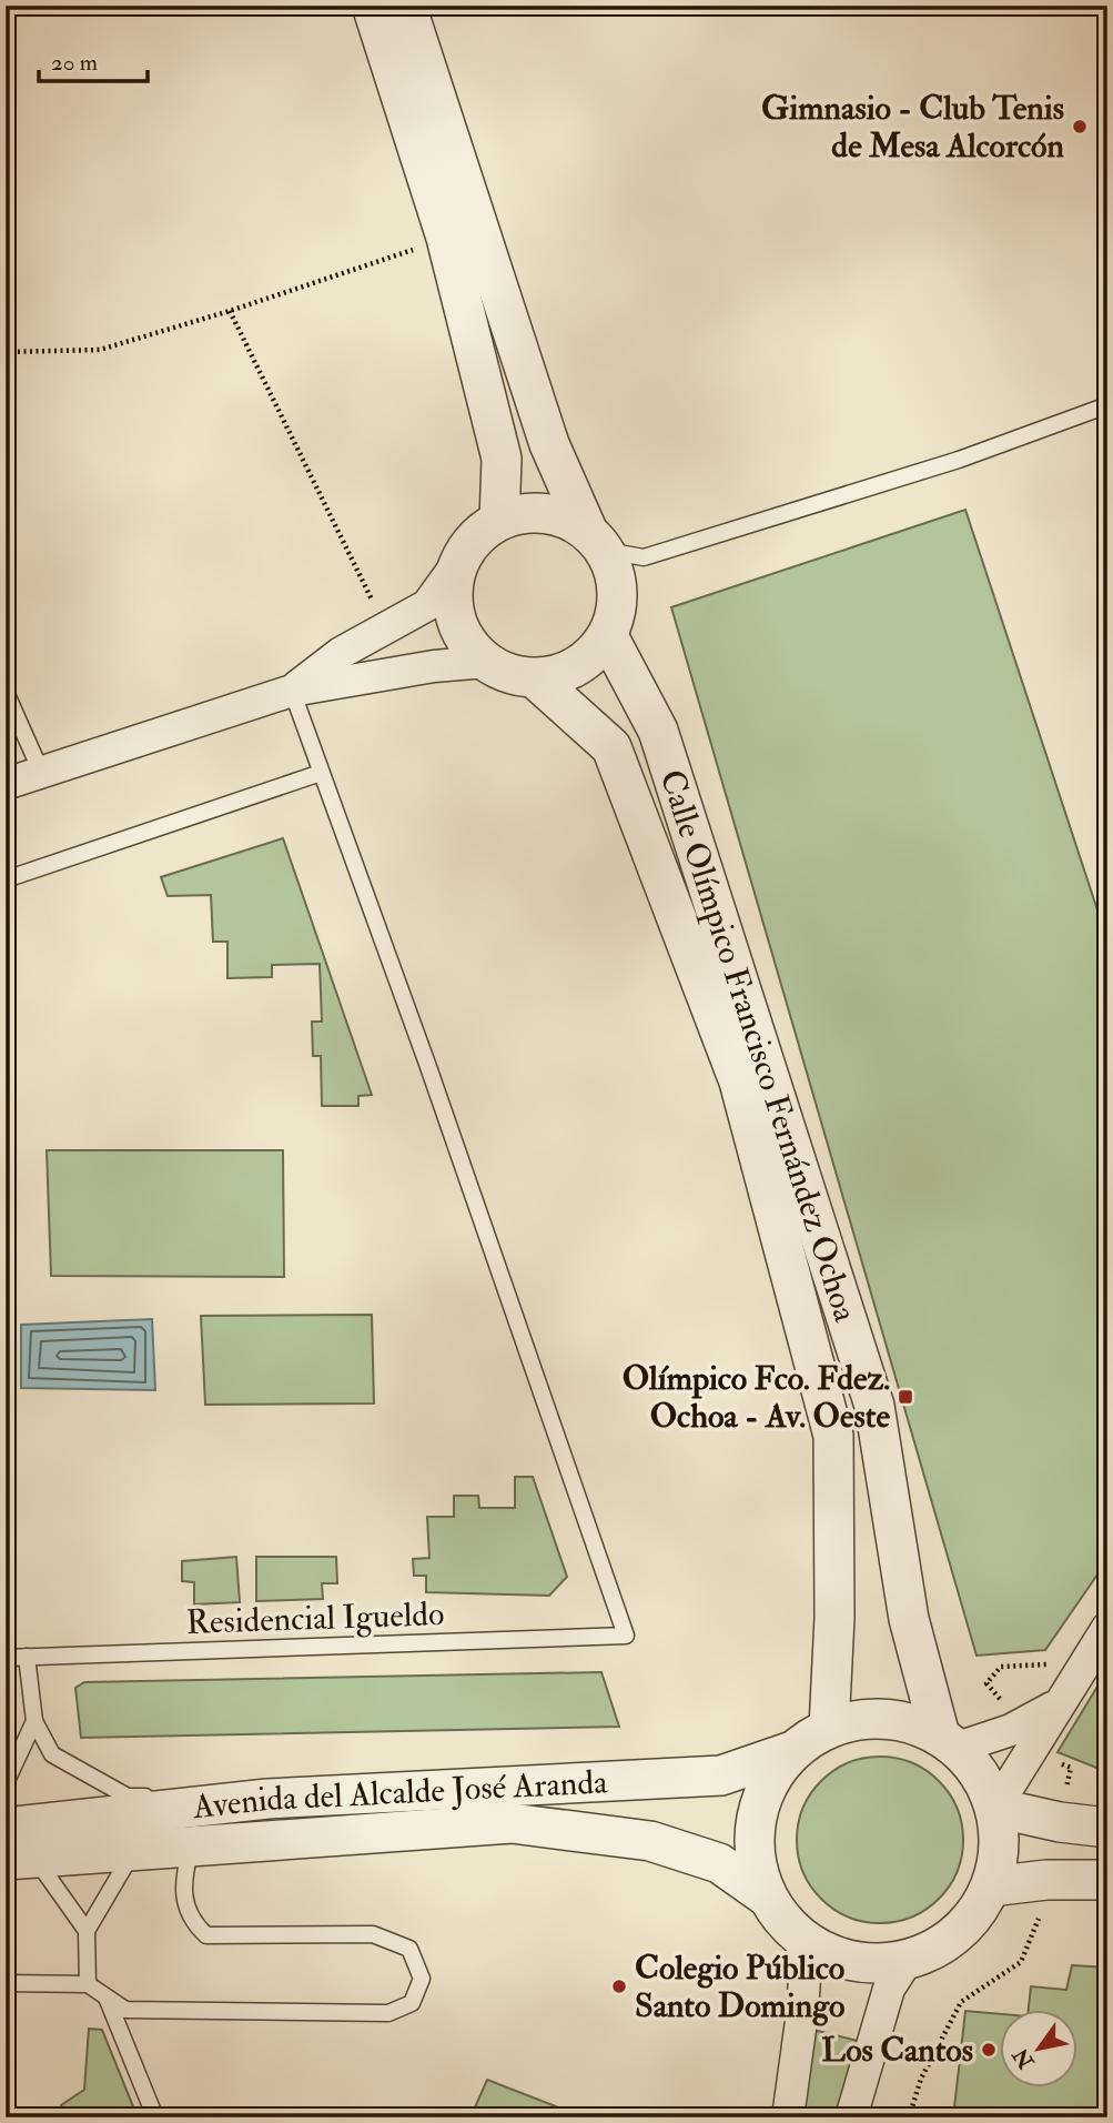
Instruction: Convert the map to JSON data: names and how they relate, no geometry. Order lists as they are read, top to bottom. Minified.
{"streets":{"street":["Calle Olímpico Francisco Fernández Ochoa","Avenida del Alcalde José Aranda"],"lane":["Residencial Igueldo"]},"crossings":[["Calle Olímpico Francisco Fernández Ochoa","Avenida del Alcalde José Aranda"]],"places":{"other":["Gimnasio - Club Tenis de Mesa Alcorcón","Colegio Público Santo Domingo","Los Cantos"],"transit":["Olímpico Fco. Fdez. Ochoa - Av. Oeste"]},"scale_bar":"20 m","north":"bottom left"}
